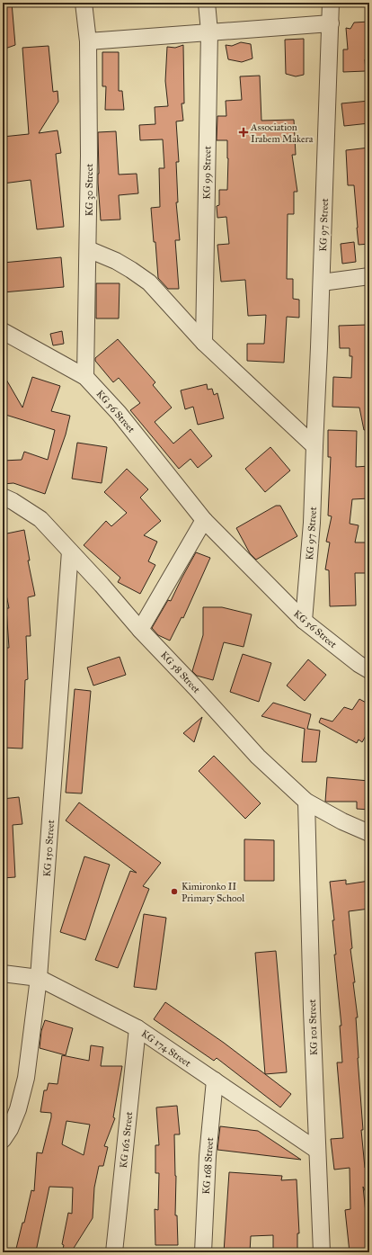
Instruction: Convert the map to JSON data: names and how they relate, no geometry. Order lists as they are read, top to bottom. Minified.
{"streets":{"street":["KG 99 Street","KG 30 Street","KG 97 Street","KG 56 Street","KG 58 Street","KG 150 Street","KG 101 Street","KG 174 Street","KG 162 Street","KG 168 Street"]},"crossings":[["KG 30 Street","KG 56 Street"],["KG 97 Street","KG 56 Street"],["KG 58 Street","KG 150 Street"],["KG 58 Street","KG 101 Street"],["KG 150 Street","KG 174 Street"],["KG 101 Street","KG 174 Street"],["KG 174 Street","KG 162 Street"],["KG 174 Street","KG 168 Street"]],"places":{"health":["Association Irabem Makera"],"other":["Kimironko II Primary School"]}}
